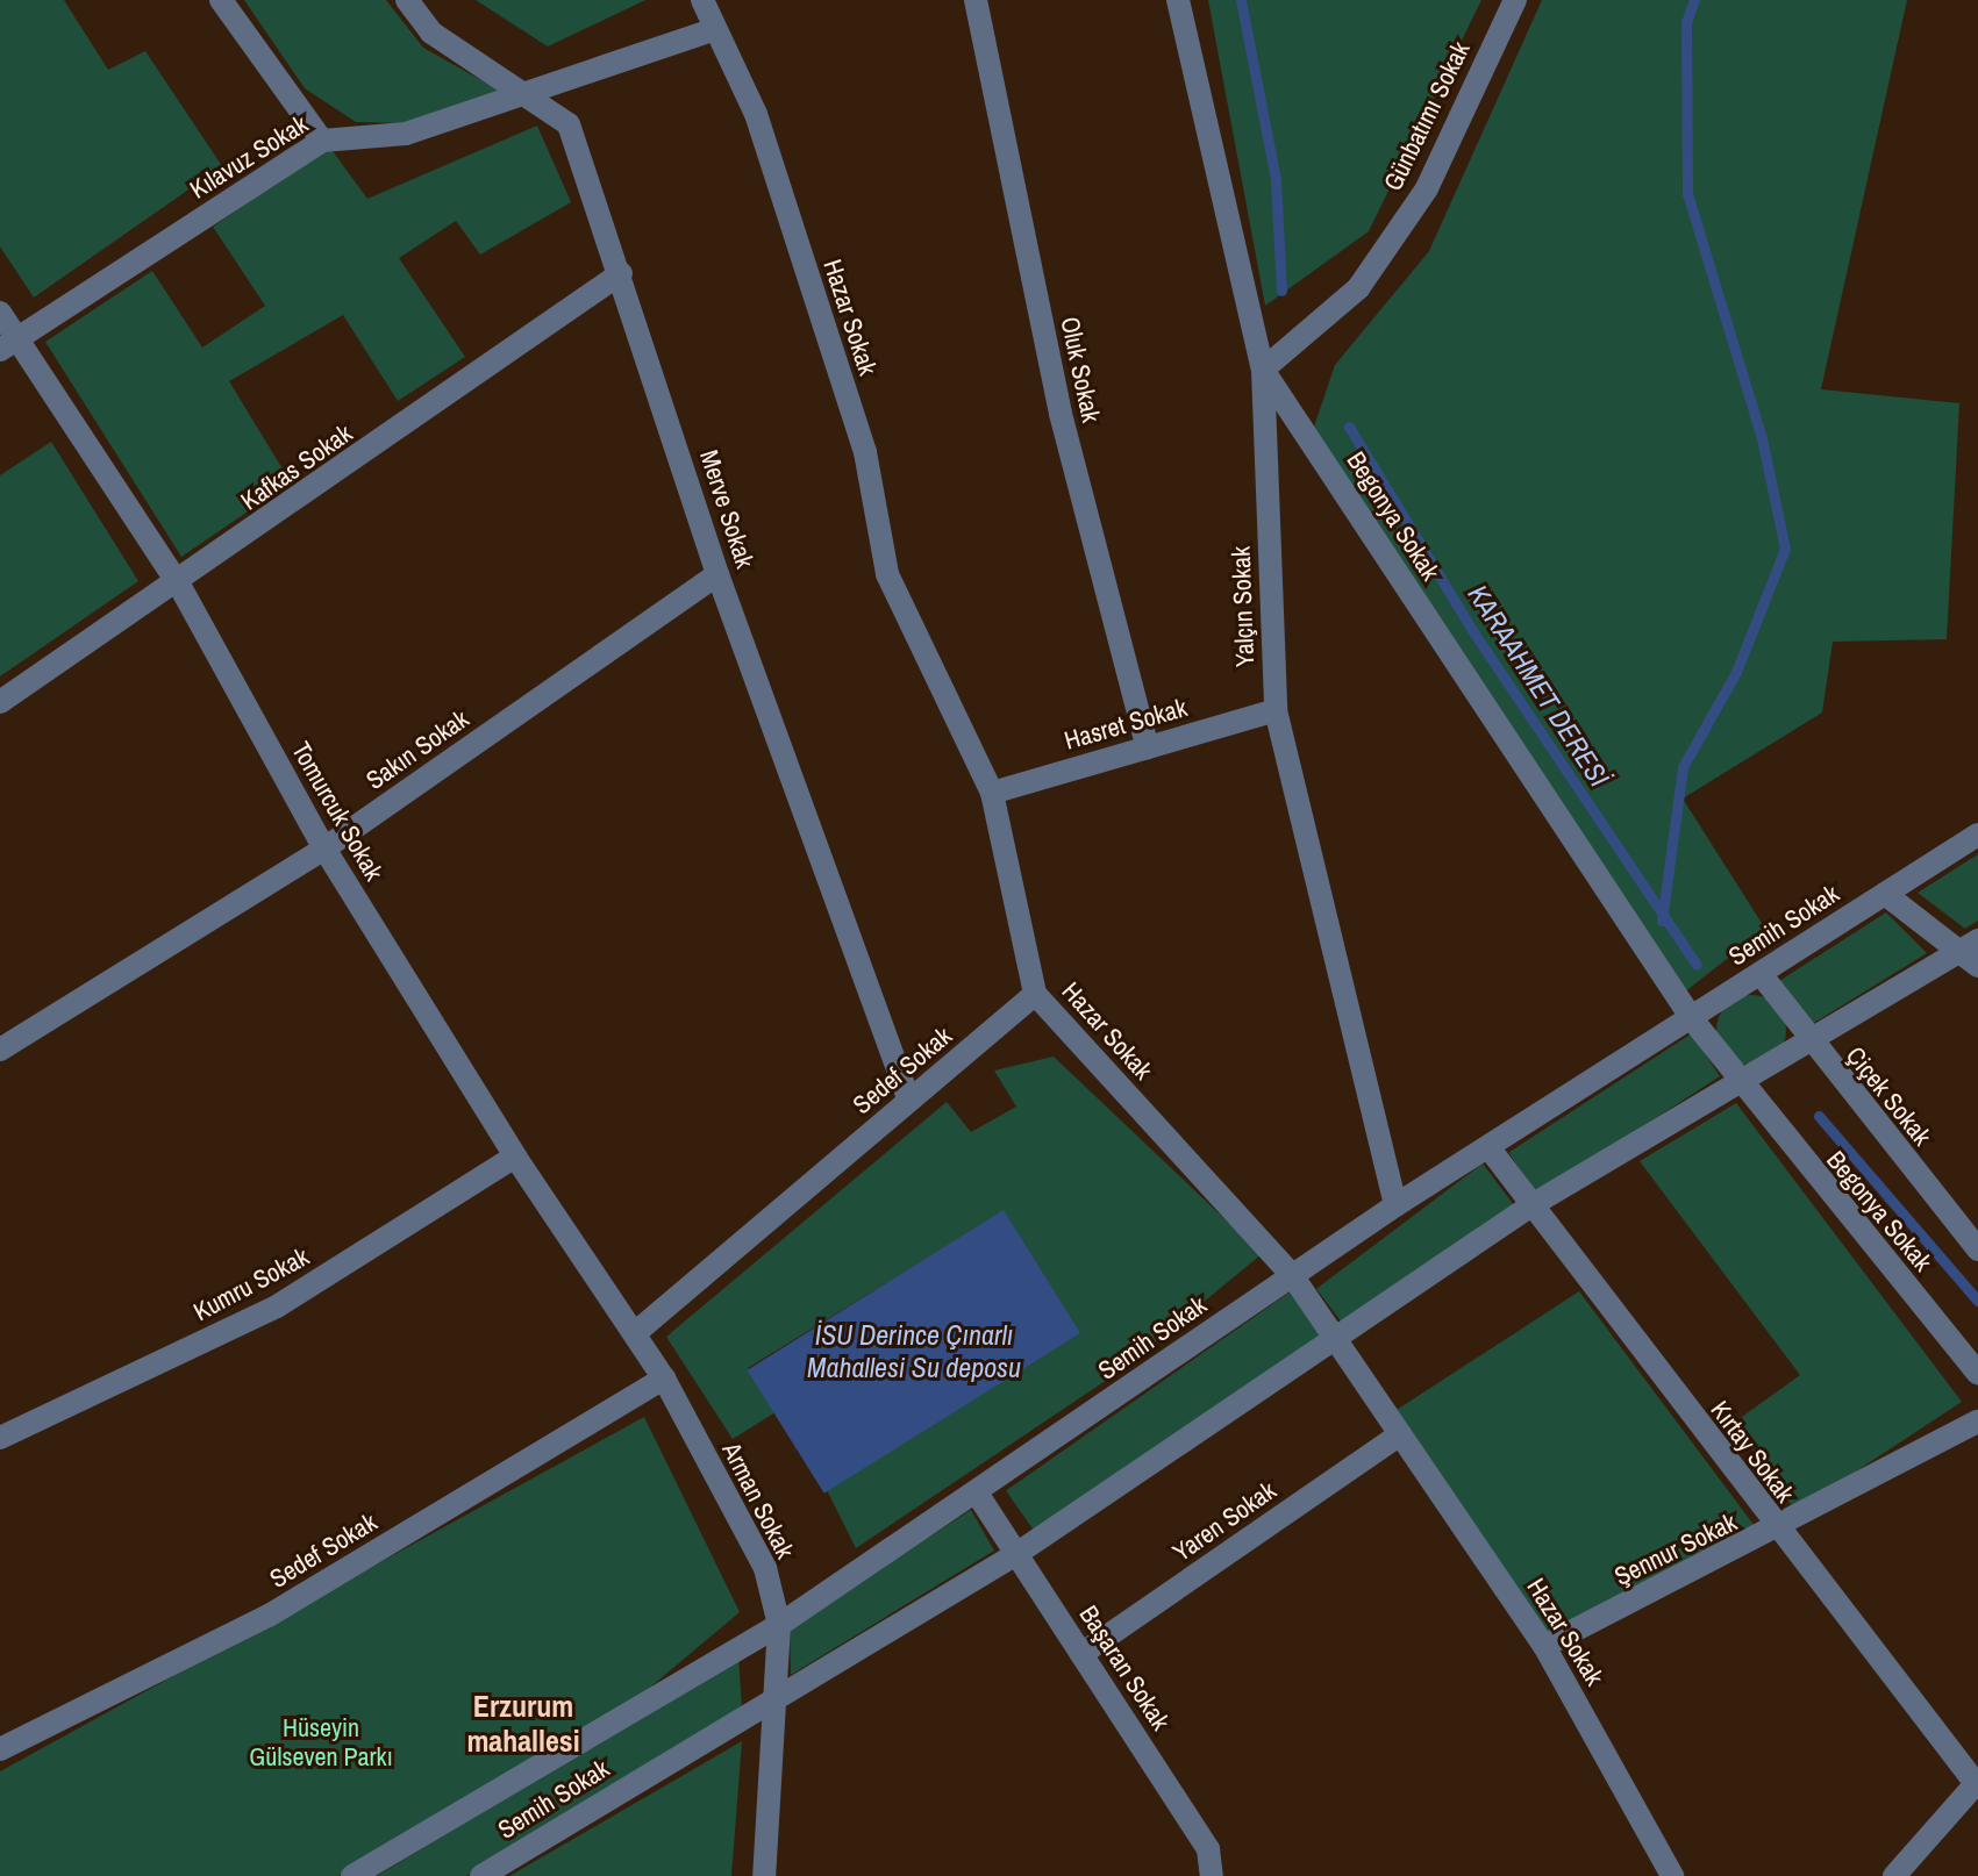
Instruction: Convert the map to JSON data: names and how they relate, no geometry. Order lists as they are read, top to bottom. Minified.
{"streets":{"street":["Günbatımı Sokak","Kılavuz Sokak","Hazar Sokak","Oluk Sokak","Kafkas Sokak","Merve Sokak","Begonya Sokak","Yalçın Sokak","Hasret Sokak","Sakın Sokak","Tomurcuk Sokak","Semih Sokak","Sedef Sokak","Çiçek Sokak","Kumru Sokak","Kırtay Sokak","Arman Sokak","Yaren Sokak","Şennur Sokak","Başaran Sokak"]},"crossings":[["Günbatımı Sokak","Begonya Sokak"],["Günbatımı Sokak","Yalçın Sokak"],["Kılavuz Sokak","Hazar Sokak"],["Kılavuz Sokak","Merve Sokak"],["Kılavuz Sokak","Tomurcuk Sokak"],["Hazar Sokak","Hasret Sokak"],["Hazar Sokak","Semih Sokak"],["Hazar Sokak","Sedef Sokak"],["Hazar Sokak","Yaren Sokak"],["Hazar Sokak","Şennur Sokak"],["Oluk Sokak","Hasret Sokak"],["Kafkas Sokak","Merve Sokak"],["Kafkas Sokak","Tomurcuk Sokak"],["Merve Sokak","Sakın Sokak"],["Merve Sokak","Sedef Sokak"],["Begonya Sokak","Yalçın Sokak"],["Begonya Sokak","Semih Sokak"],["Begonya Sokak","Çiçek Sokak"],["Yalçın Sokak","Hasret Sokak"],["Yalçın Sokak","Semih Sokak"],["Sakın Sokak","Tomurcuk Sokak"],["Tomurcuk Sokak","Sedef Sokak"],["Tomurcuk Sokak","Kumru Sokak"],["Tomurcuk Sokak","Arman Sokak"],["Semih Sokak","Çiçek Sokak"],["Semih Sokak","Kırtay Sokak"],["Semih Sokak","Arman Sokak"],["Semih Sokak","Başaran Sokak"],["Sedef Sokak","Arman Sokak"],["Kırtay Sokak","Şennur Sokak"],["Yaren Sokak","Başaran Sokak"]],"districts":["Erzurum mahallesi"],"water":["KARAAHMET DERESİ","İSU Derince Çınarlı Mahallesi Su deposu"],"parks":["Hüseyin Gülseven Parkı"]}
